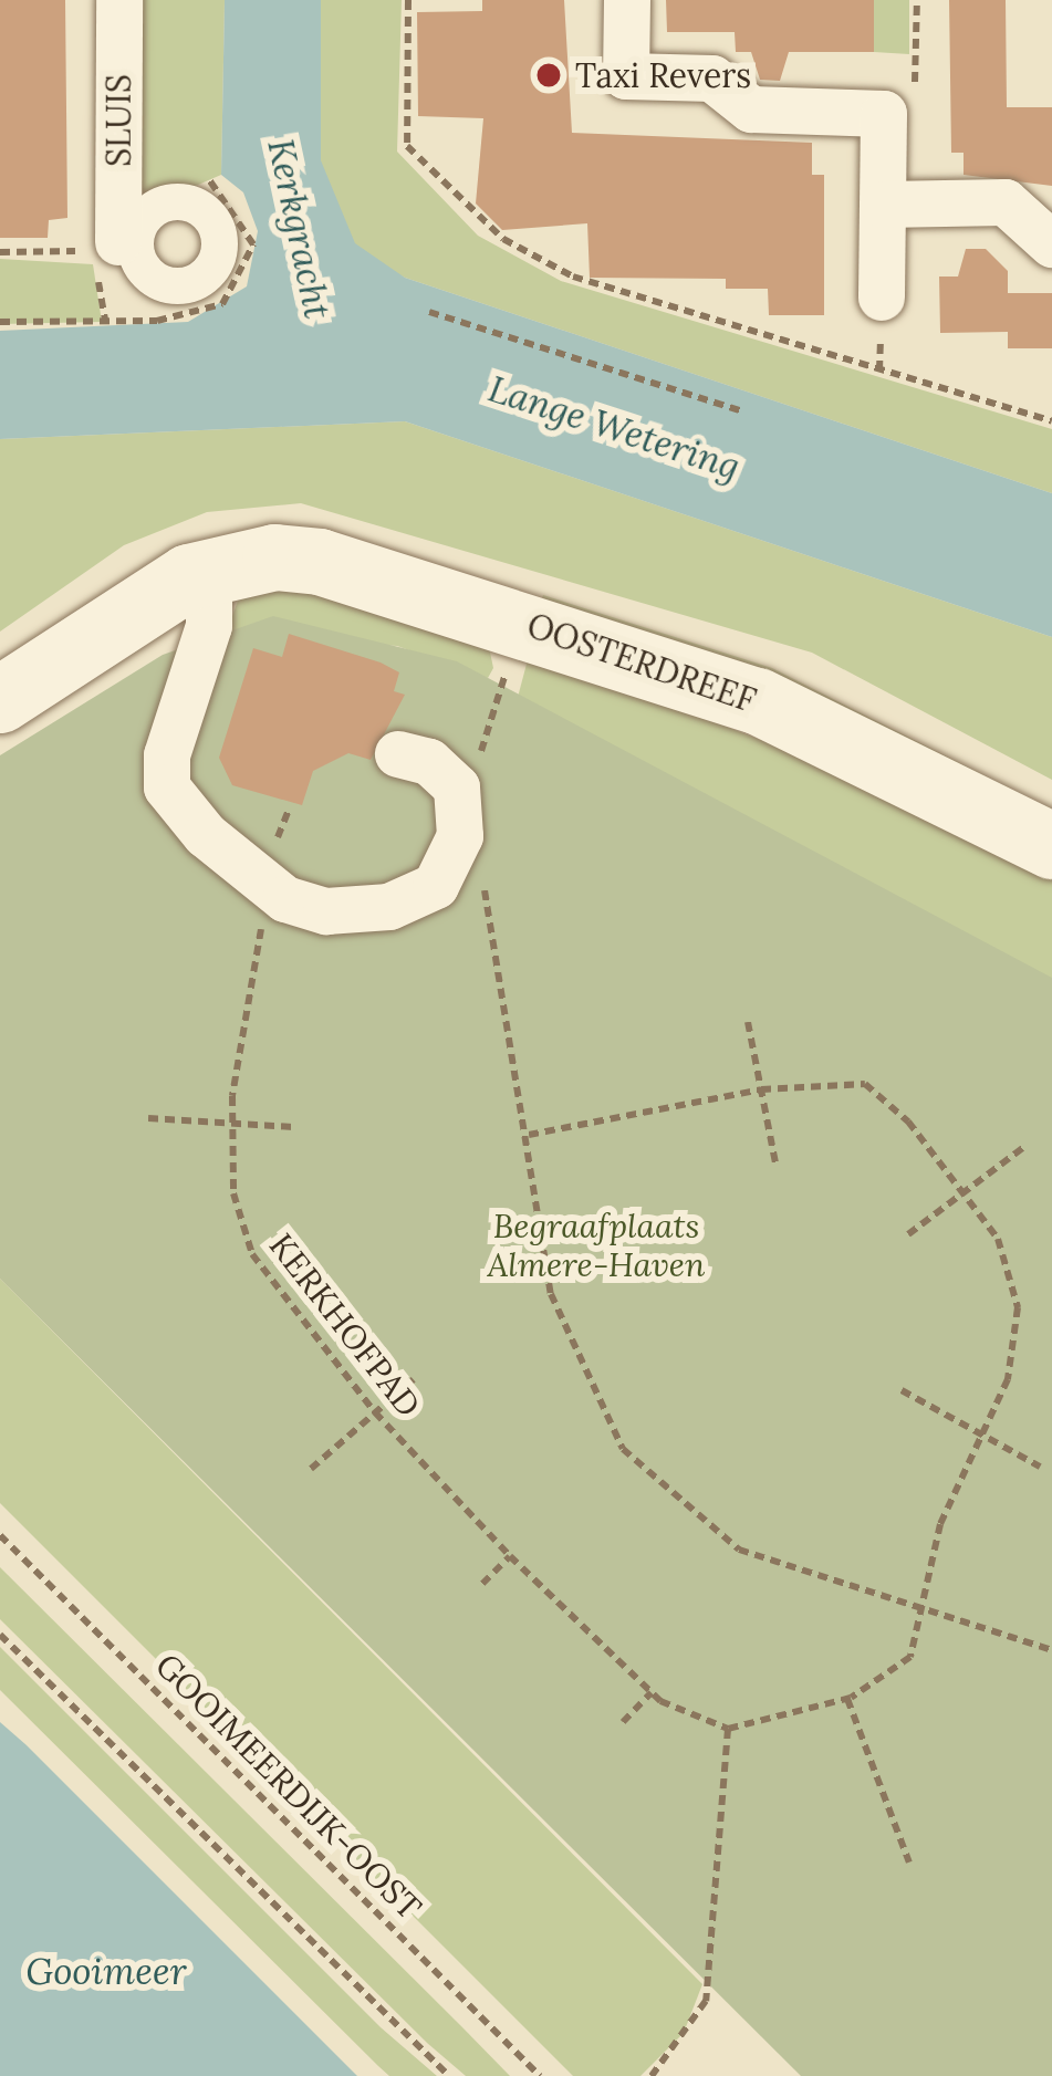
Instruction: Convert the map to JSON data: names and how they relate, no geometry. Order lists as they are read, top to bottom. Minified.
{"streets":{"main road":["OOSTERDREEF"],"street":["SLUIS"],"path":["KERKHOFPAD","GOOIMEERDIJK-OOST"]},"water":["Kerkgracht","Lange Wetering","Gooimeer"],"parks":["Begraafplaats Almere-Haven"],"places":["Taxi Revers"]}
